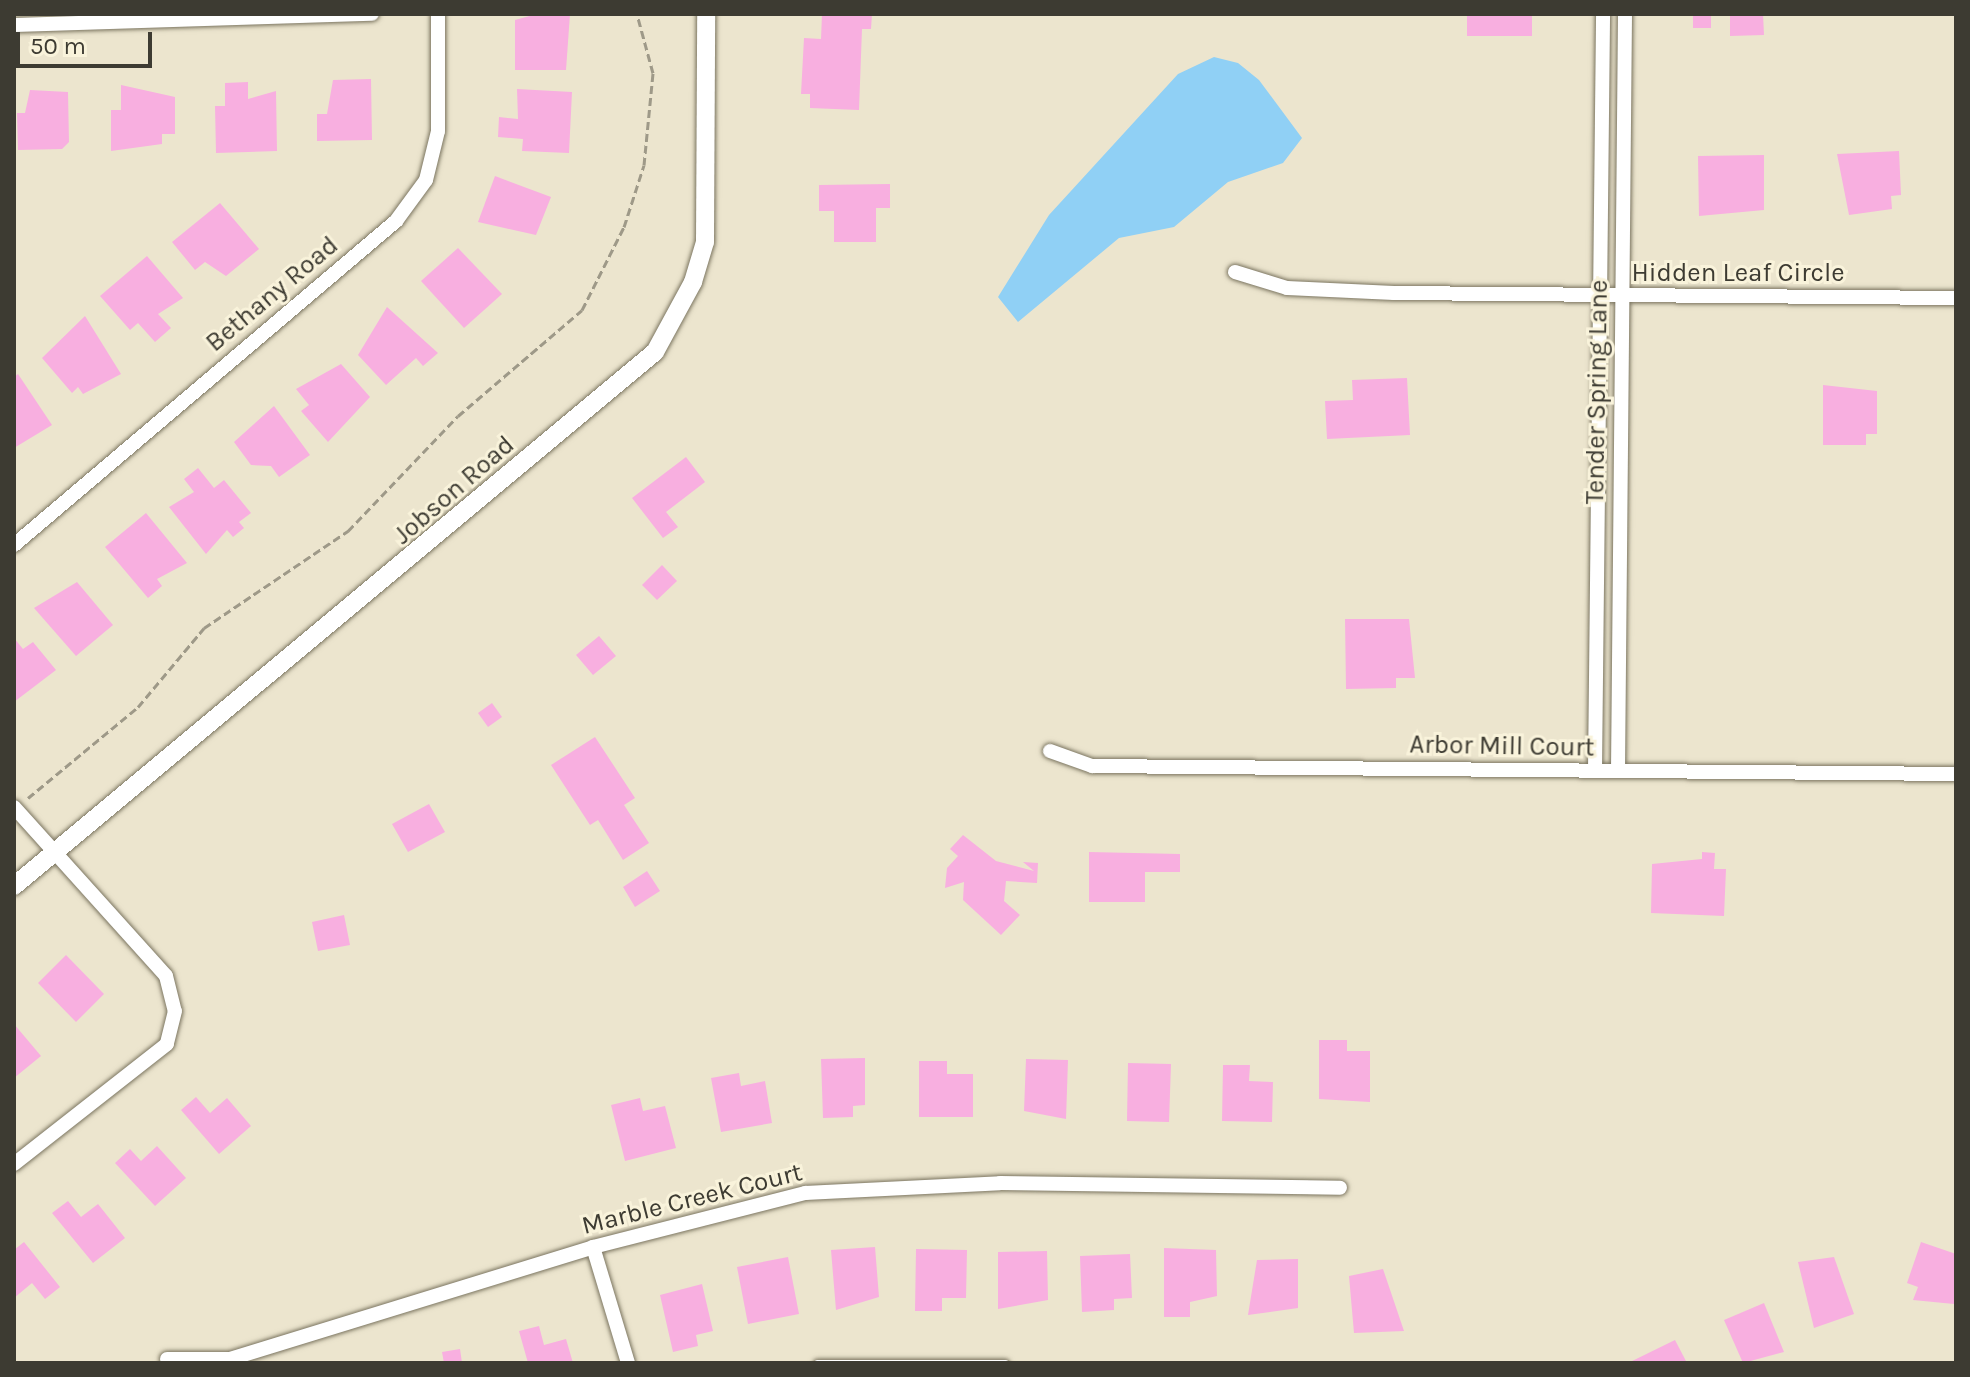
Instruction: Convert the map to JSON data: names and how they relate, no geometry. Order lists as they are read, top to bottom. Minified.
{"streets":{"street":["Hidden Leaf Circle","Bethany Road","Tender Spring Lane","Jobson Road","Arbor Mill Court","Marble Creek Court"]},"crossings":[["Hidden Leaf Circle","Tender Spring Lane"],["Tender Spring Lane","Arbor Mill Court"]],"scale_bar":"50 m"}
